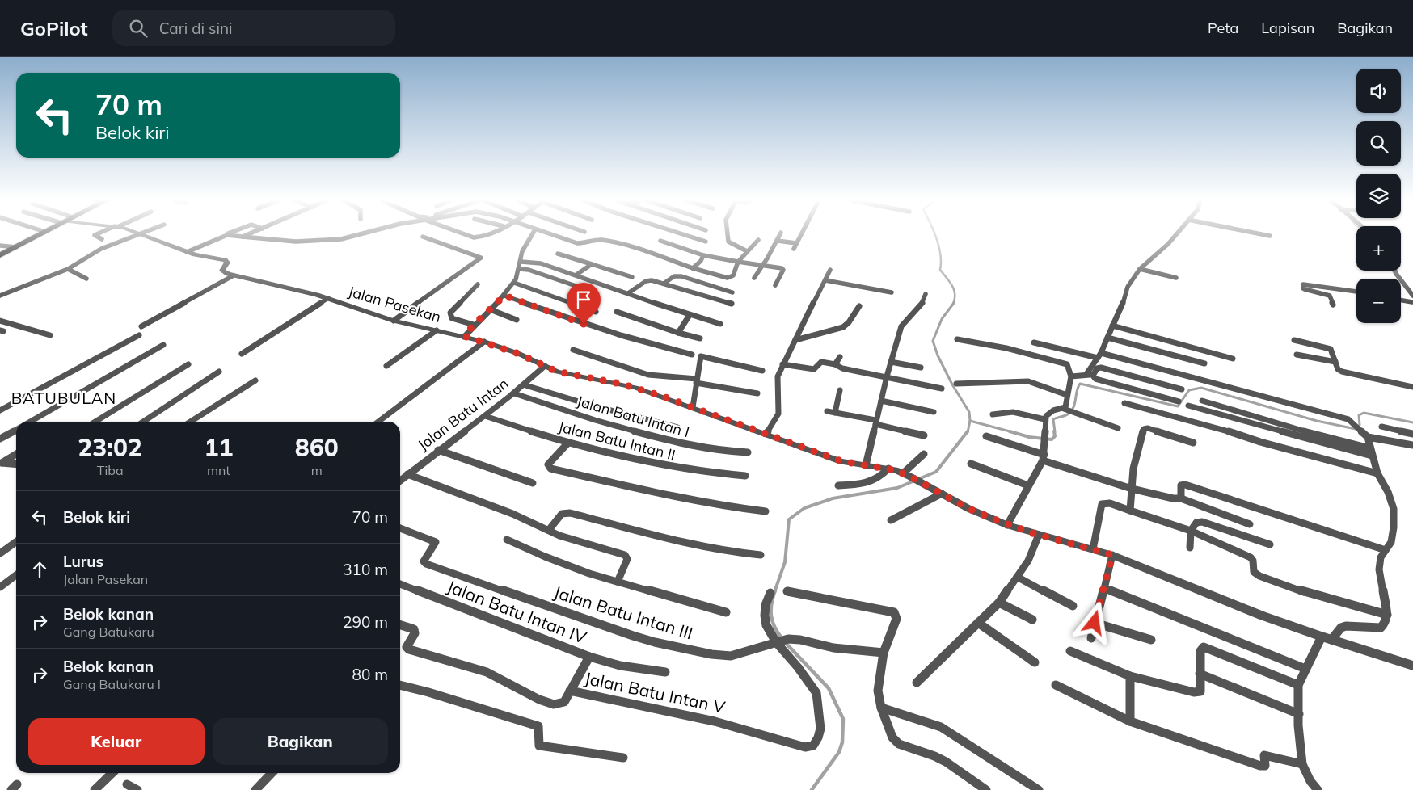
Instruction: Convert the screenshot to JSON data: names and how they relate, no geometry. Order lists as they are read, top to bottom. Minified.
{"streets":{"street":["Jalan Pasekan","Jalan Batu Intan","Jalan Batu Intan I","Jalan Batu Intan II","Jalan Batu Intan IV","Jalan Batu Intan III","Jalan Batu Intan V"]},"crossings":[["Jalan Pasekan","Jalan Batu Intan"],["Jalan Batu Intan","Jalan Batu Intan I"],["Jalan Batu Intan","Jalan Batu Intan II"],["Jalan Batu Intan IV","Jalan Batu Intan V"],["Jalan Batu Intan III","Jalan Batu Intan V"]],"districts":["BATUBULAN"],"page":{"header":"GoPilot","search":"Cari di sini","nav":["Peta","Lapisan","Bagikan"],"map_buttons":["+","−"],"turn":["70 m","Belok kiri"],"eta":["23:02","Tiba","11","mnt","860","m"],"list":[{"name":"Belok kiri","value":"70 m"},{"name":"Lurus","note":"Jalan Pasekan","value":"310 m"},{"name":"Belok kanan","note":"Gang Batukaru","value":"290 m"},{"name":"Belok kanan","note":"Gang Batukaru I","value":"80 m"}],"buttons":["Keluar","Bagikan"]}}
